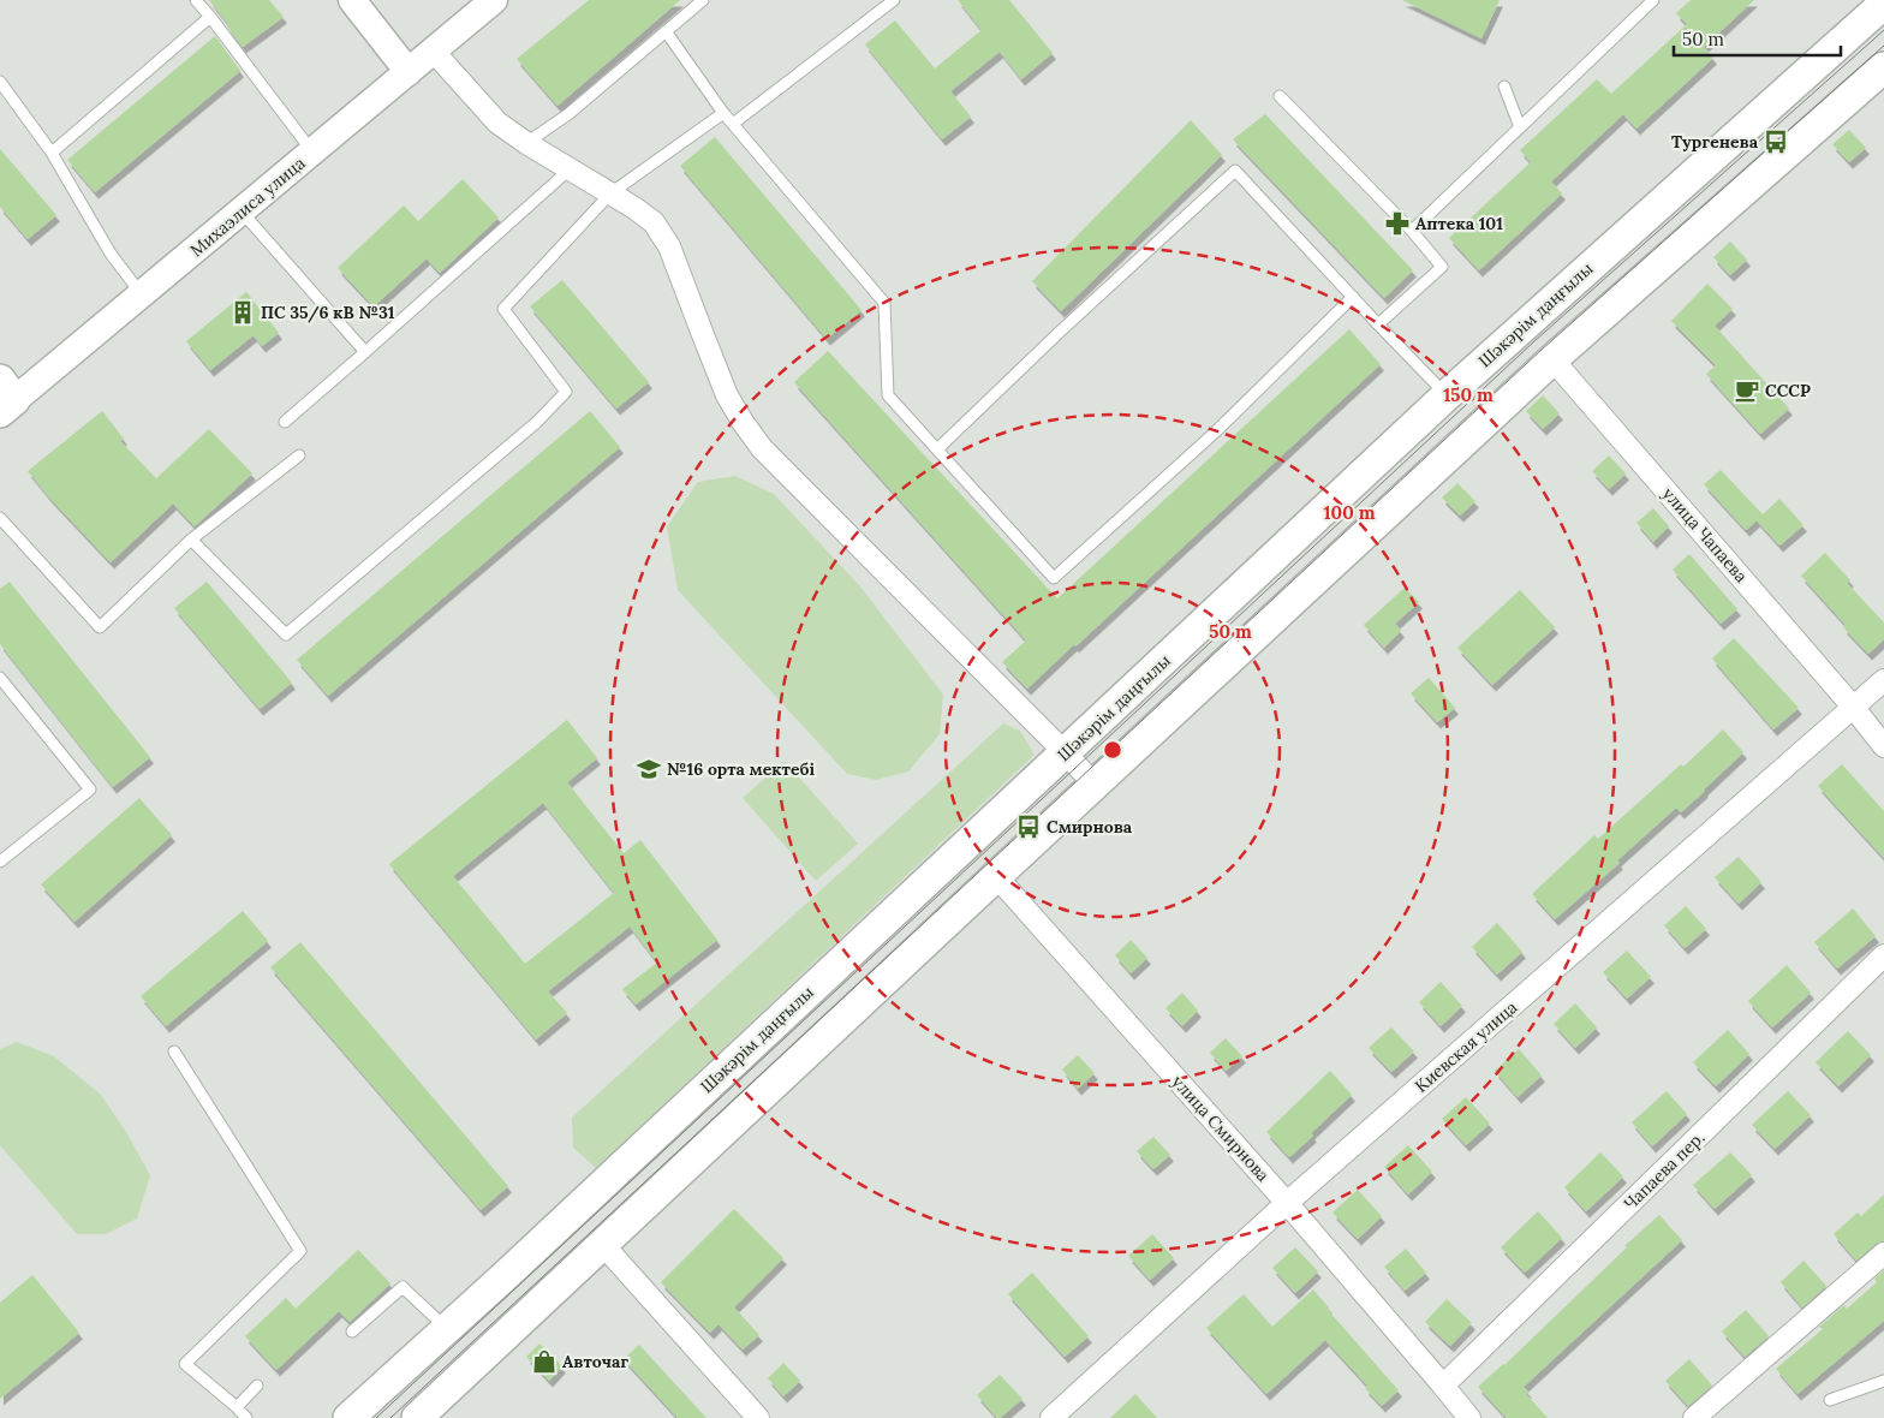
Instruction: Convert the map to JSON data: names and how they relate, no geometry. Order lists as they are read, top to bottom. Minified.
{"streets":{"main road":["Шәкәрім даңғылы","улица Чапаева","улица Смирнова"],"street":["Михаэлиса улица","Киевская улица","Чапаева пер."]},"crossings":[["Шәкәрім даңғылы","улица Чапаева"],["Шәкәрім даңғылы","улица Смирнова"],["улица Чапаева","Киевская улица"],["Киевская улица","улица Смирнова"],["улица Смирнова","Чапаева пер."]],"places":{"bus stop":["Тургенева","Смирнова"],"pharmacy":["Аптека 101"],"building":["ПС 35/6 кВ №31"],"cafe":["СССР"],"school or university":["№16 орта мектебі"],"shop":["Авточаг"]},"scale_bar":"50 m","rings":["150 m","100 m","50 m"]}
